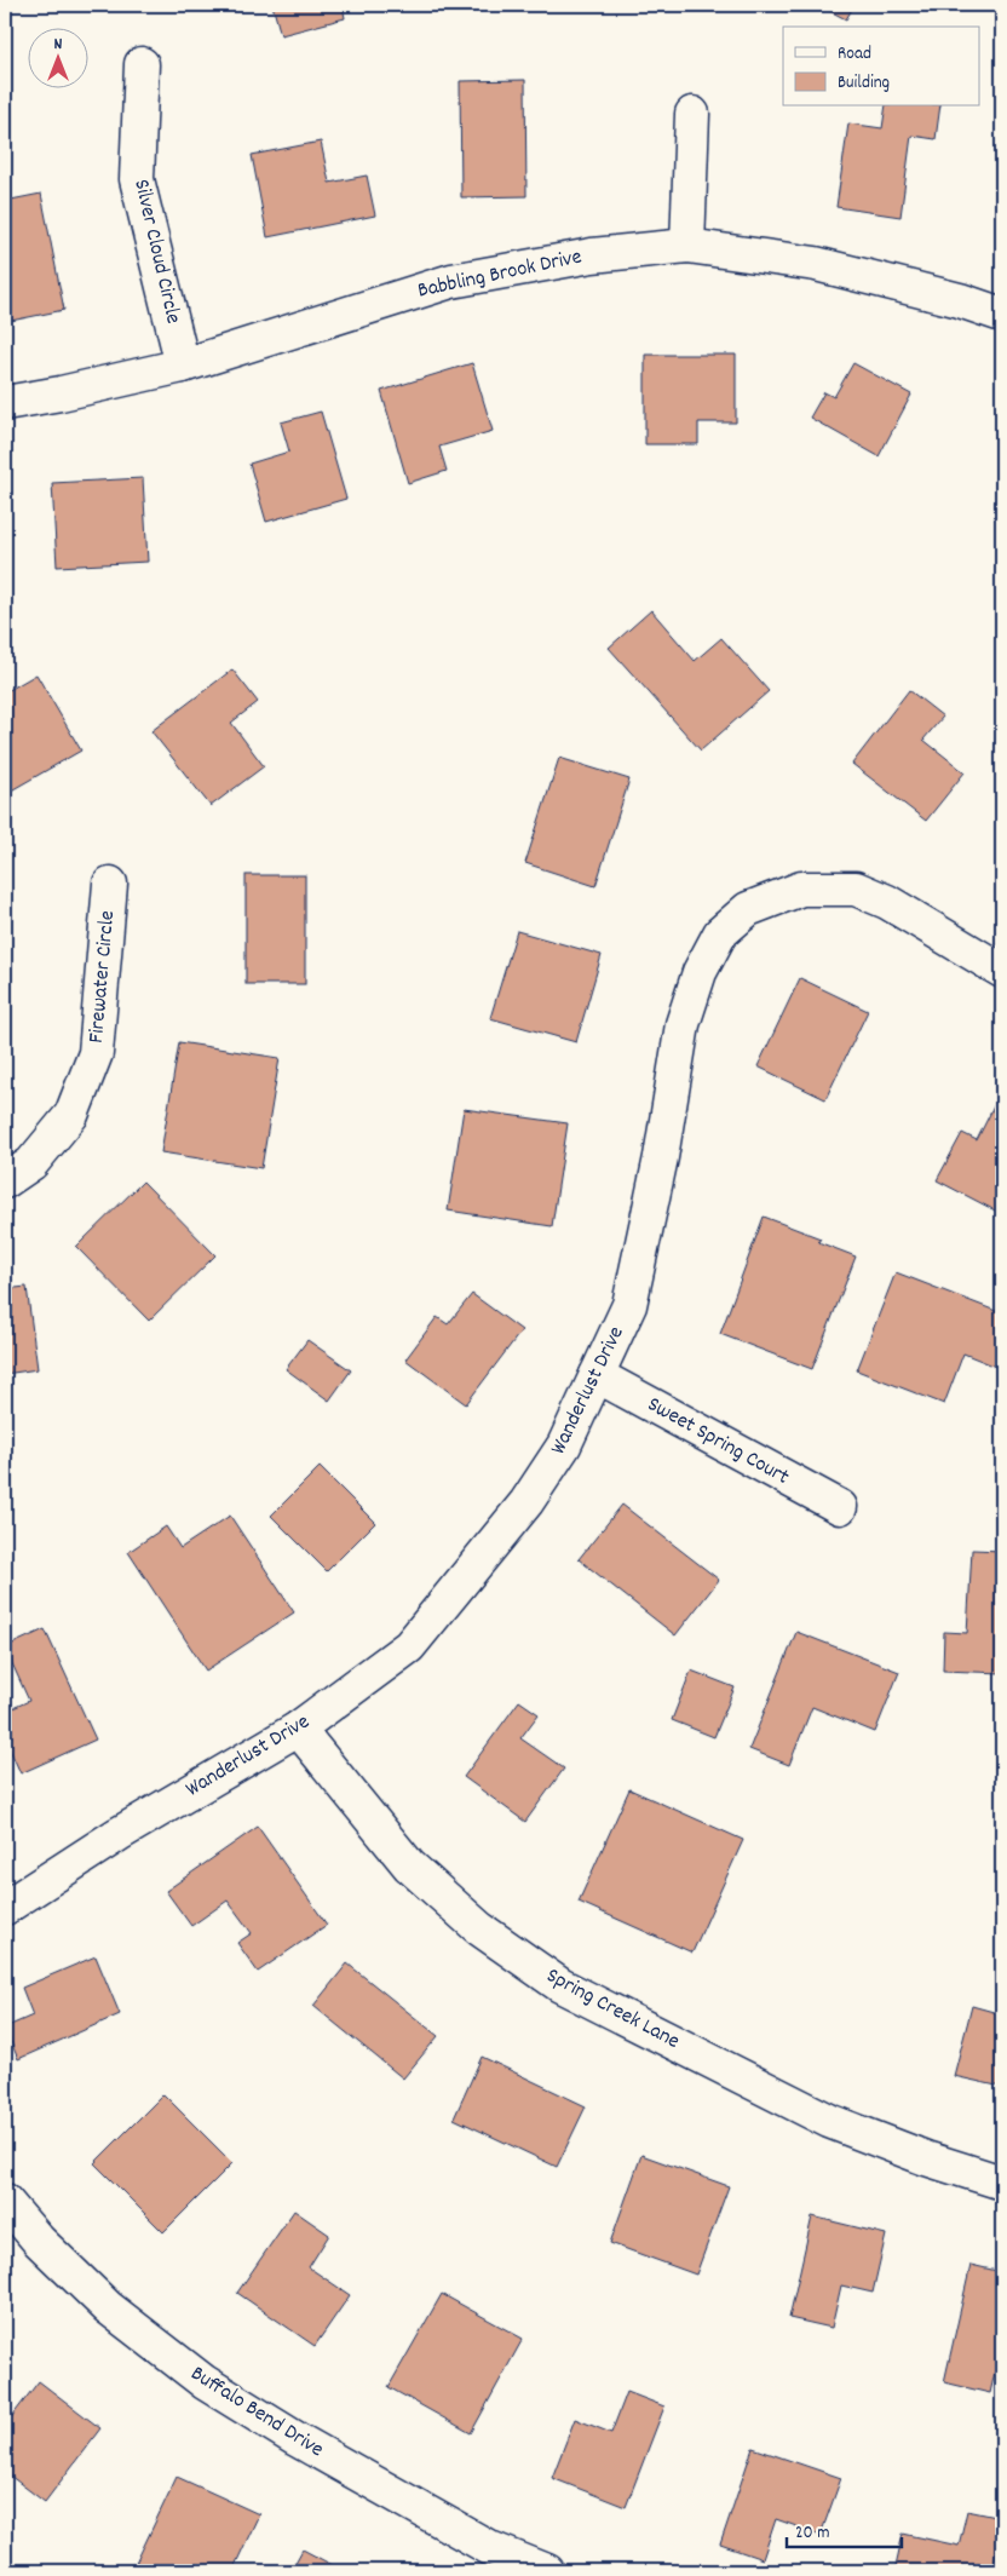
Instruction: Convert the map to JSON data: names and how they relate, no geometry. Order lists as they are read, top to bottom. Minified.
{"streets":{"street":["Silver Cloud Circle","Babbling Brook Drive","Firewater Circle","Wanderlust Drive","Sweet Spring Court","Spring Creek Lane","Buffalo Bend Drive"]},"crossings":[["Silver Cloud Circle","Babbling Brook Drive"],["Wanderlust Drive","Sweet Spring Court"],["Wanderlust Drive","Spring Creek Lane"]],"legend":["Road","Building"],"scale_bar":"20 m","north":"top"}
